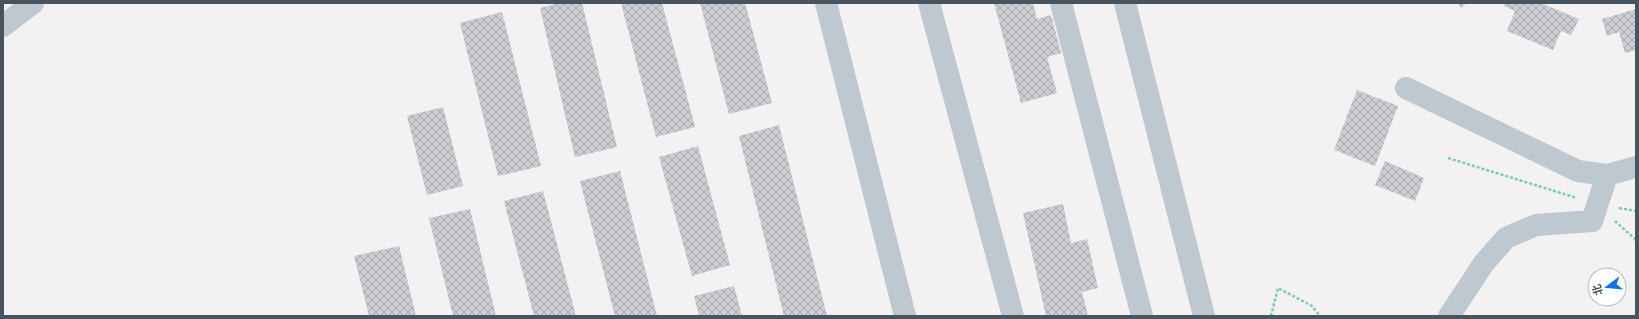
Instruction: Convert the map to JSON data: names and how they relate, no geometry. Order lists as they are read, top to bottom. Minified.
{"north":"left"}
